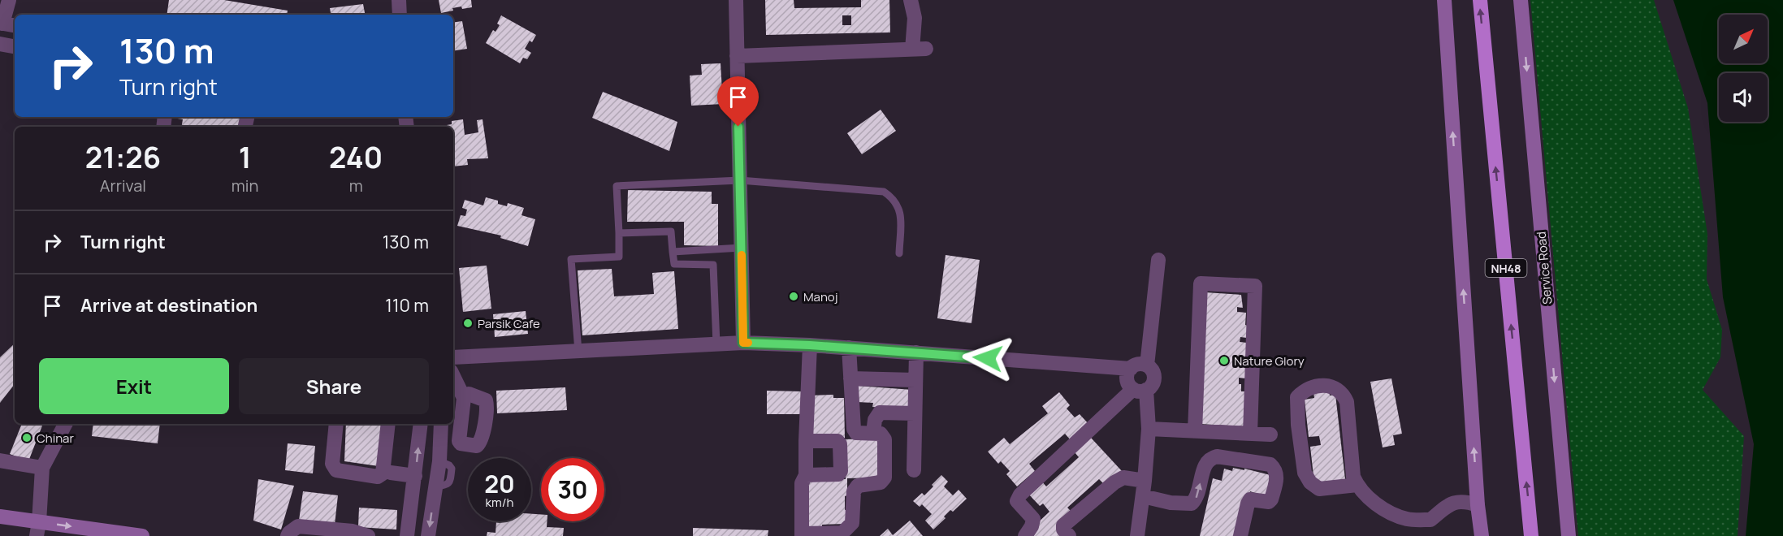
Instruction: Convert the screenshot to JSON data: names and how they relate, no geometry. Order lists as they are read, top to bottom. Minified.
{"streets":{"highway":["NH48"],"main road":["Service Road"]},"places":["Manoj","Parsik Cafe","Nature Glory","Chinar"],"north":"top right","page":{"turn":["130 m","Turn right"],"eta":["21:26","Arrival","1","min","240","m"],"list":[{"name":"Turn right","value":"130 m"},{"name":"Arrive at destination","value":"110 m"}],"buttons":["Exit","Share"],"speed":"20 km/h","limit":"30"}}
